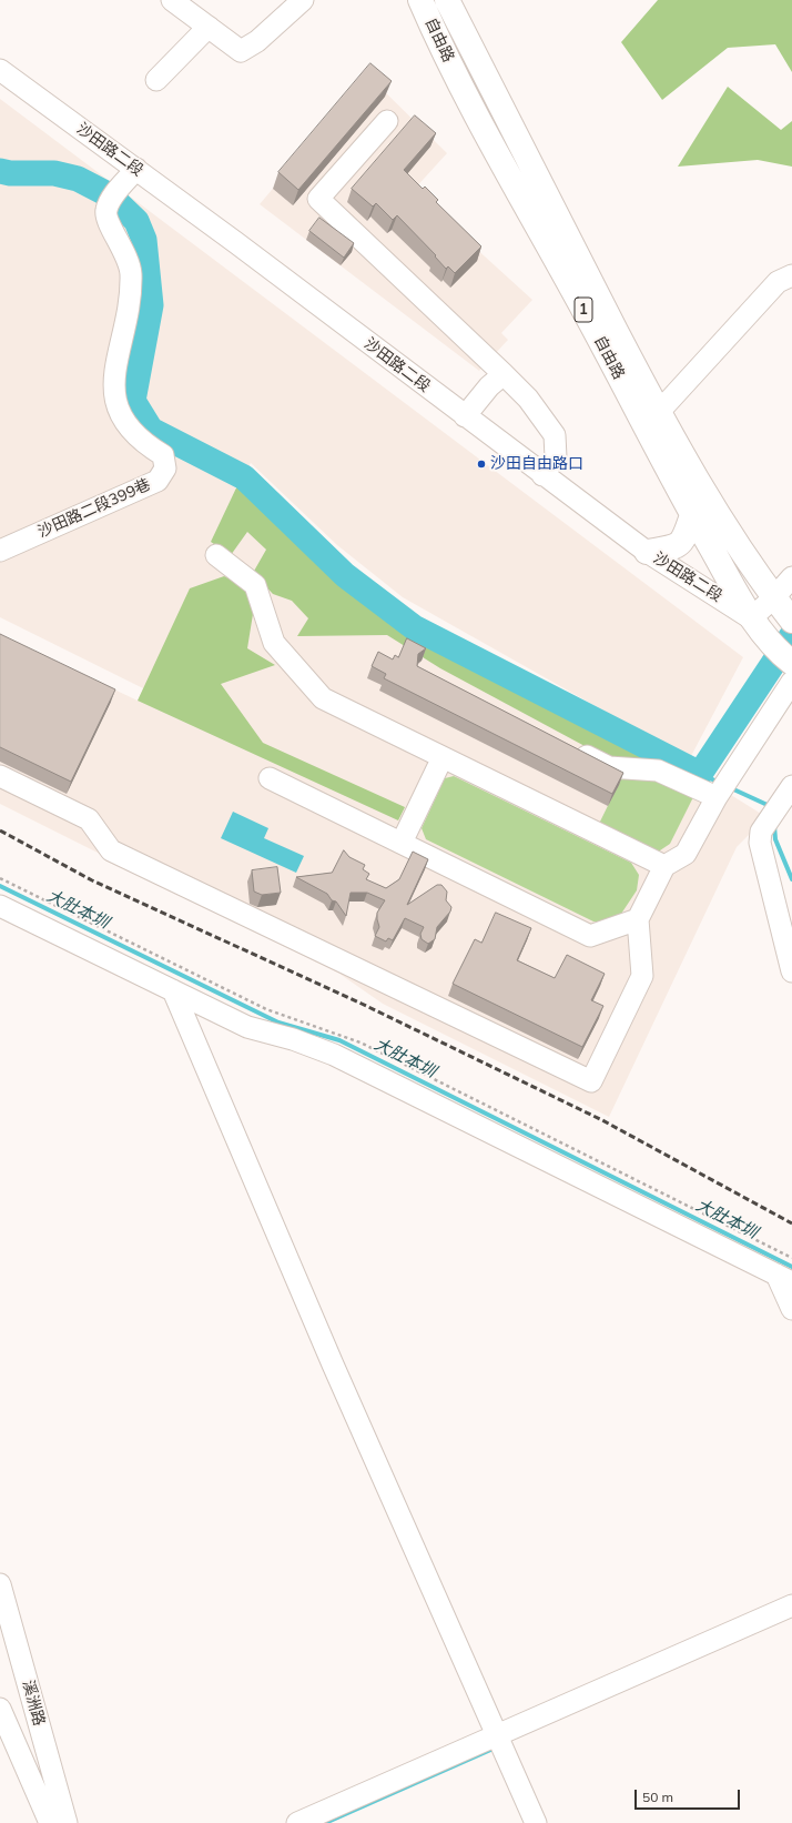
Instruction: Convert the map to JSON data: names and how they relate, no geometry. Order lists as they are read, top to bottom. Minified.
{"streets":{"main road":["自由路","沙田路二段","1"],"street":["沙田路二段399巷","溪洲路"]},"crossings":[["自由路","沙田路二段"],["自由路","1"],["沙田路二段","沙田路二段399巷"]],"water":["大肚本圳"],"places":["沙田自由路口"],"scale_bar":"50 m"}
